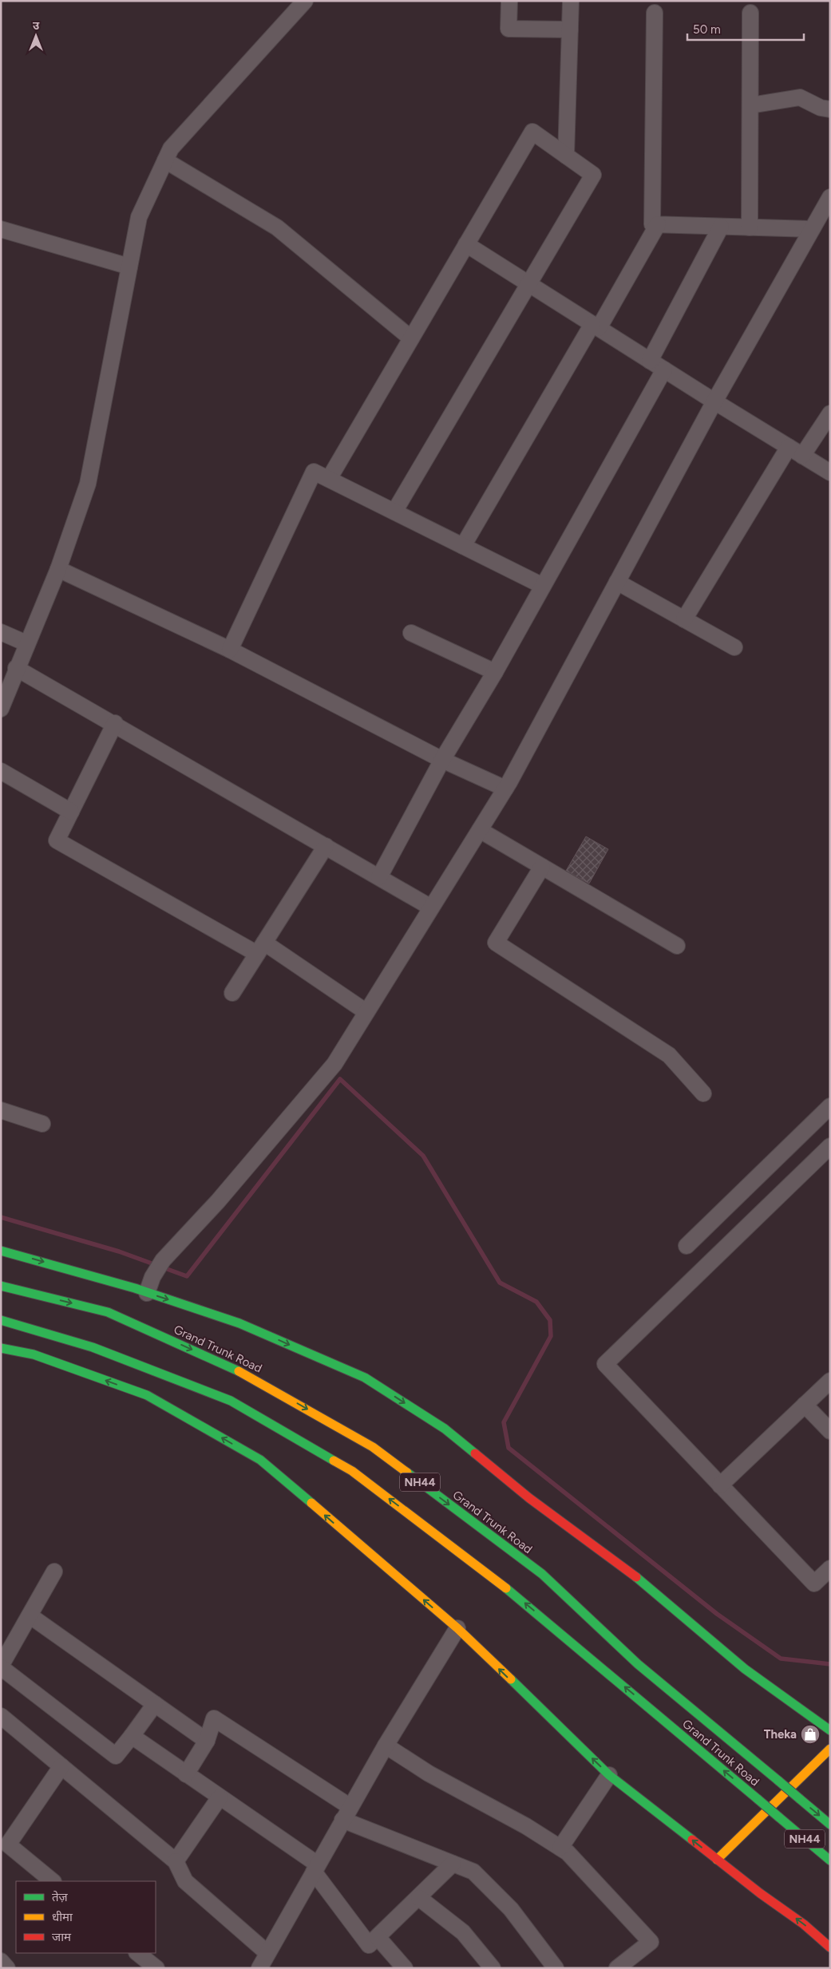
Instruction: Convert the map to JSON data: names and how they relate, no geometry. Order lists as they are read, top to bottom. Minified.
{"streets":{"main road":["Grand Trunk Road","NH44"]},"places":{"shop":["Theka"]},"legend":["तेज़","धीमा","जाम"],"scale_bar":"50 m","north":"top"}
